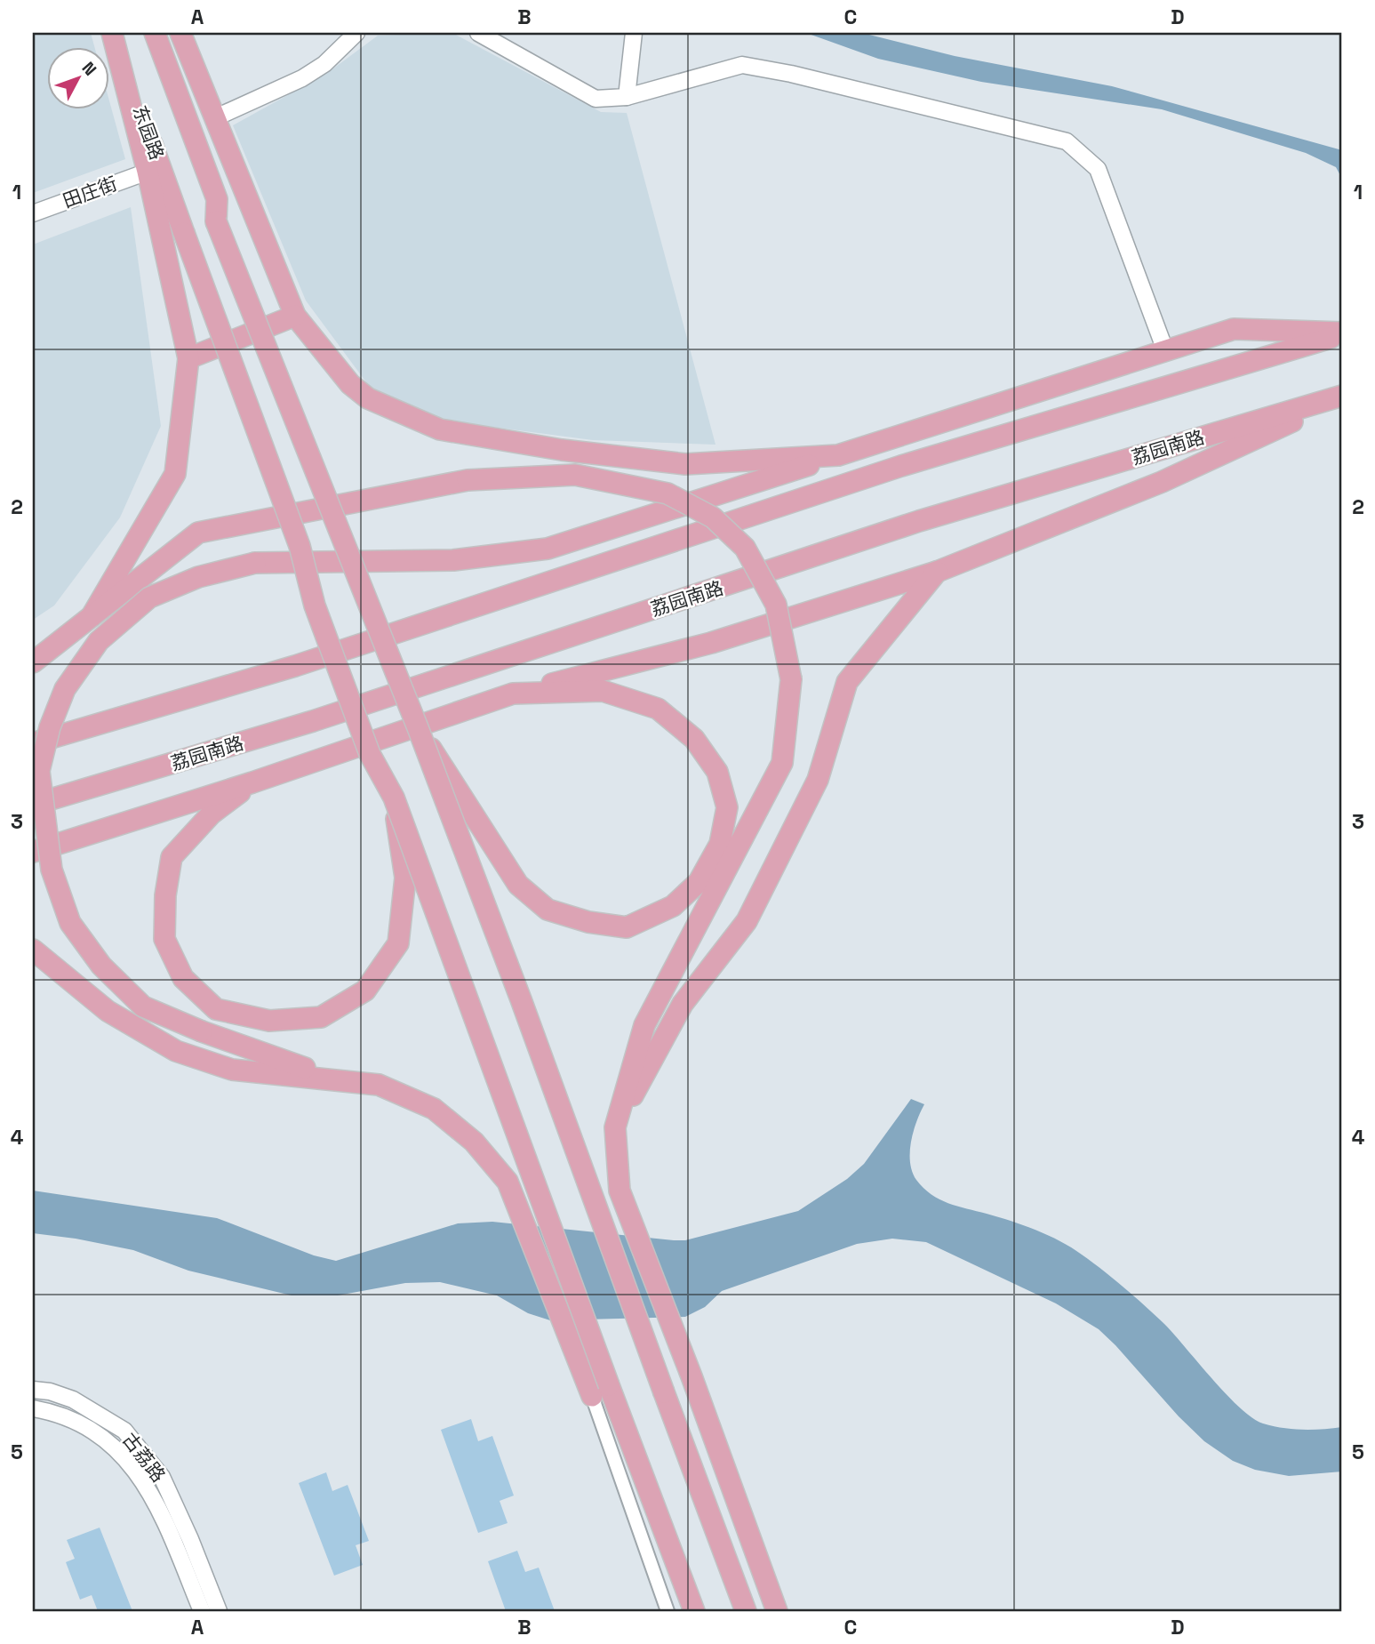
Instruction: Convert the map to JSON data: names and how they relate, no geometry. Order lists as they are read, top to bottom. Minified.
{"streets":{"main road":["东园路","荔园南路"],"street":["田庄街","古荔路"]},"north":"top right","grid":{"columns":["A","B","C","D"],"rows":["1","2","3","4","5"]}}
